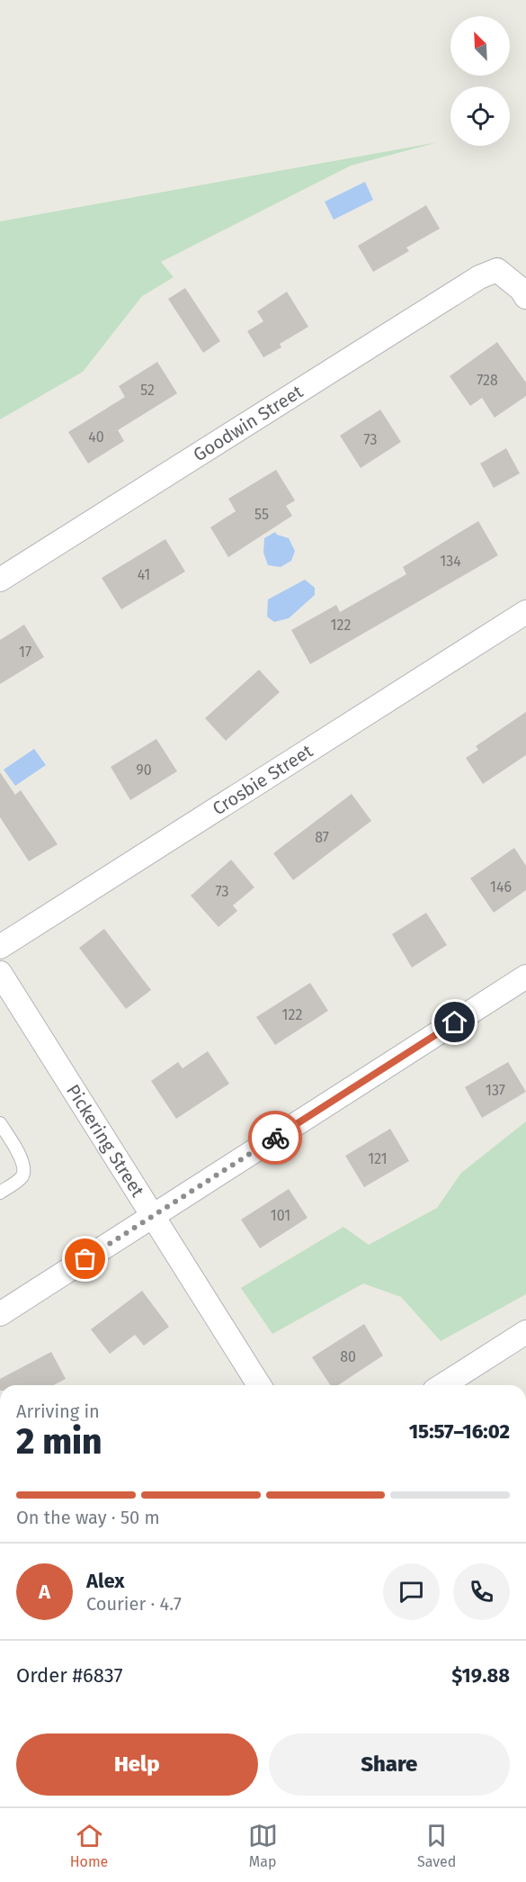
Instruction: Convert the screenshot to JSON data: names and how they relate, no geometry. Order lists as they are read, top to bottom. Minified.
{"streets":{"street":["Goodwin Street","Crosbie Street","Pickering Street"]},"house_numbers":["728","52","40","73","55","134","41","122","17","90","87","146","73","122","137","121","101","80"],"north":"top left","page":{"heading":["2 min","Arriving in","15:57–16:02"],"panel":["Alex","Courier · 4.7","Order #6837","$19.88"],"bar":"On the way · 50 m","round":"A","buttons":["Help","Share"],"tabs":["Home","Map","Saved"]}}
